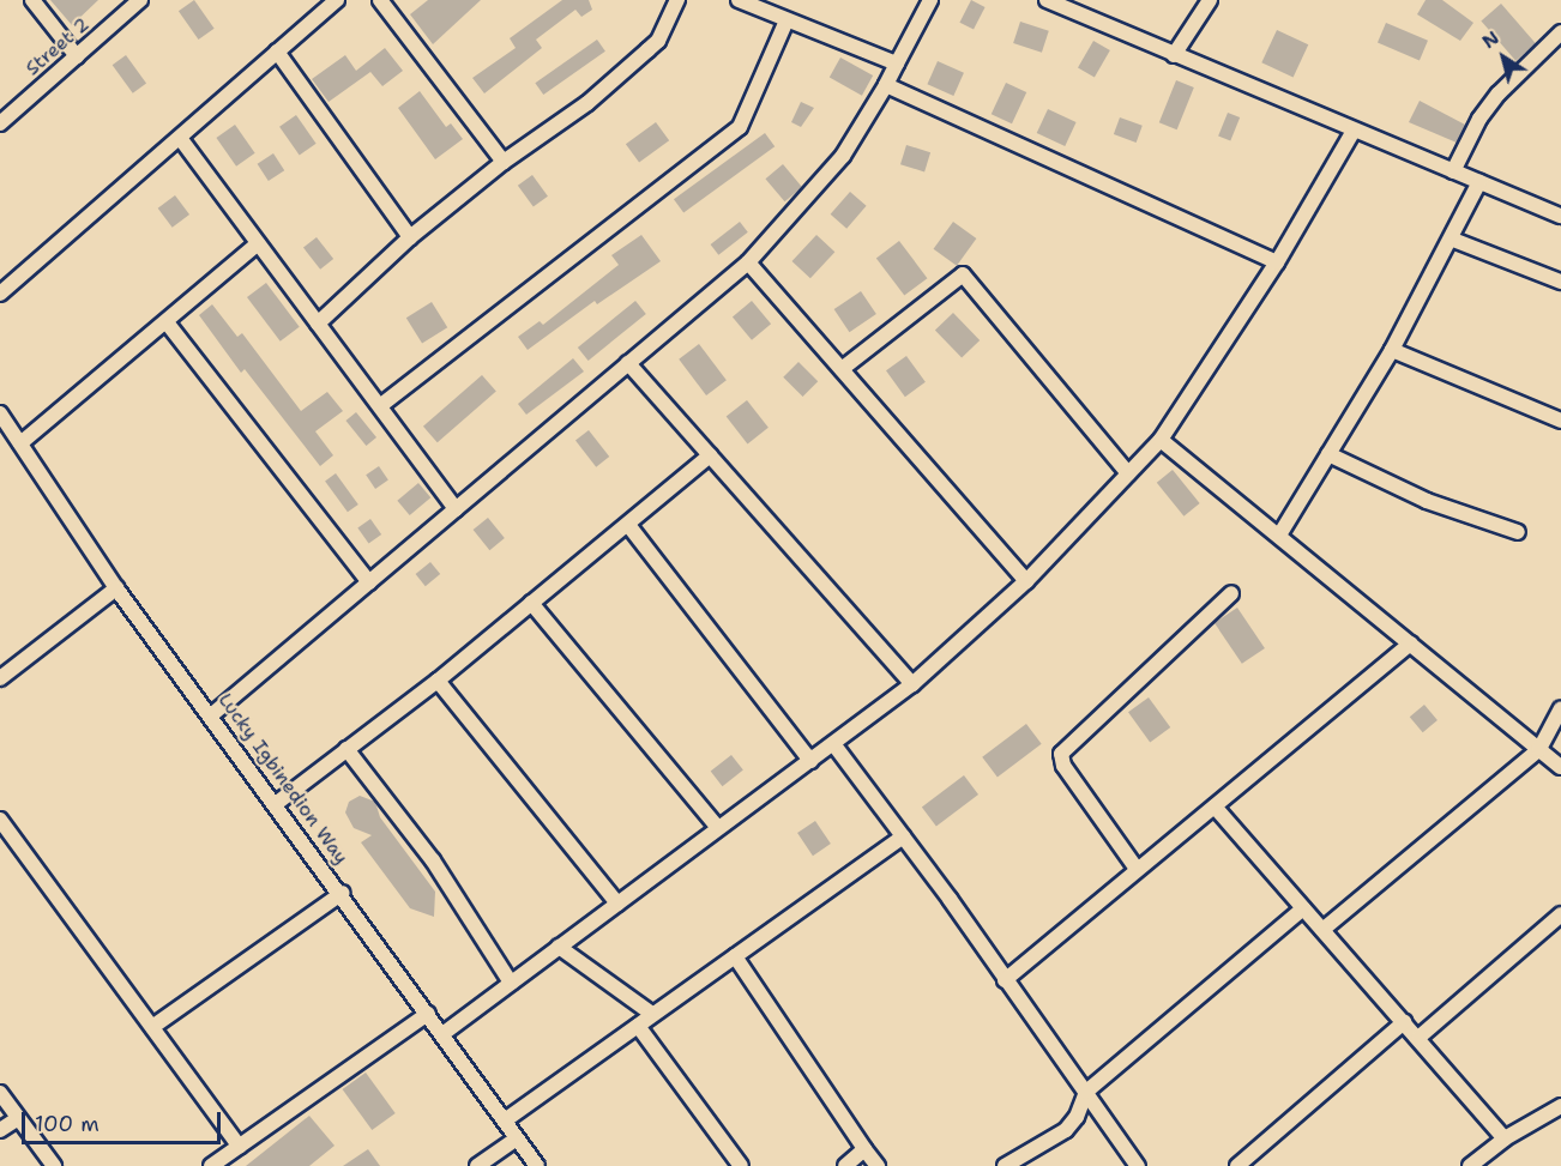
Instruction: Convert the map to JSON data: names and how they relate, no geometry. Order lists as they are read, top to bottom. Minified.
{"streets":{"street":["Street 2","Lucky Igbinedion Way"]},"scale_bar":"100 m","north":"top left"}
